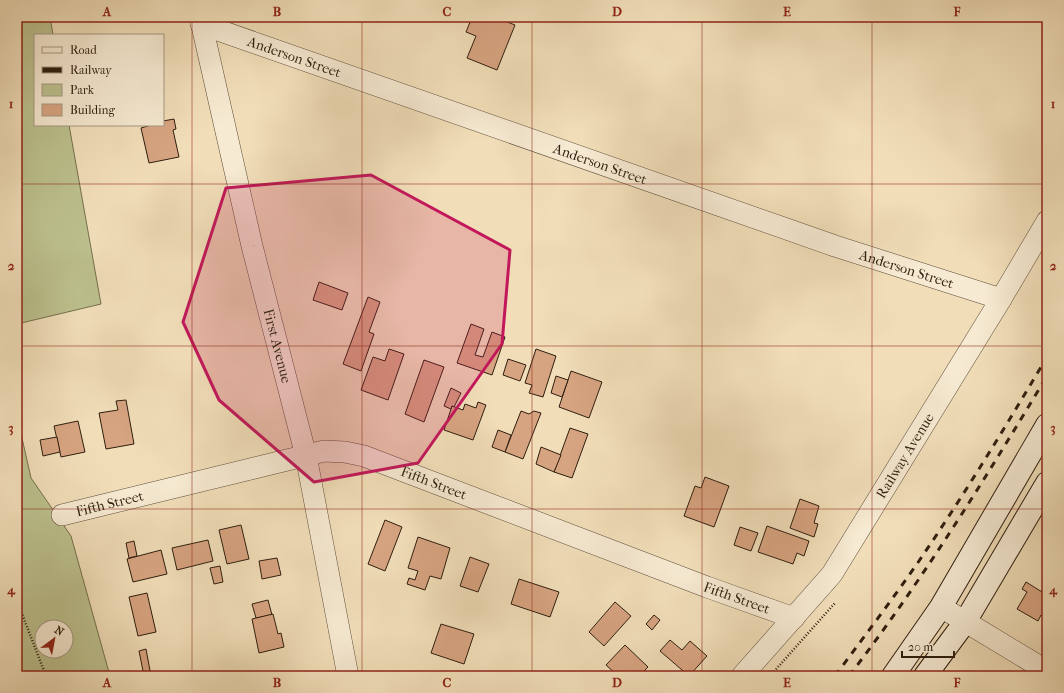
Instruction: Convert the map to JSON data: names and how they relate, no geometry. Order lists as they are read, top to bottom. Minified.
{"streets":{"street":["Anderson Street","First Avenue","Railway Avenue","Fifth Street"]},"crossings":[["Anderson Street","First Avenue"],["Anderson Street","Railway Avenue"],["First Avenue","Fifth Street"],["Railway Avenue","Fifth Street"]],"legend":["Road","Railway","Park","Building"],"scale_bar":"20 m","north":"top right","grid":{"columns":["A","B","C","D","E","F"],"rows":["1","2","3","4"]}}
